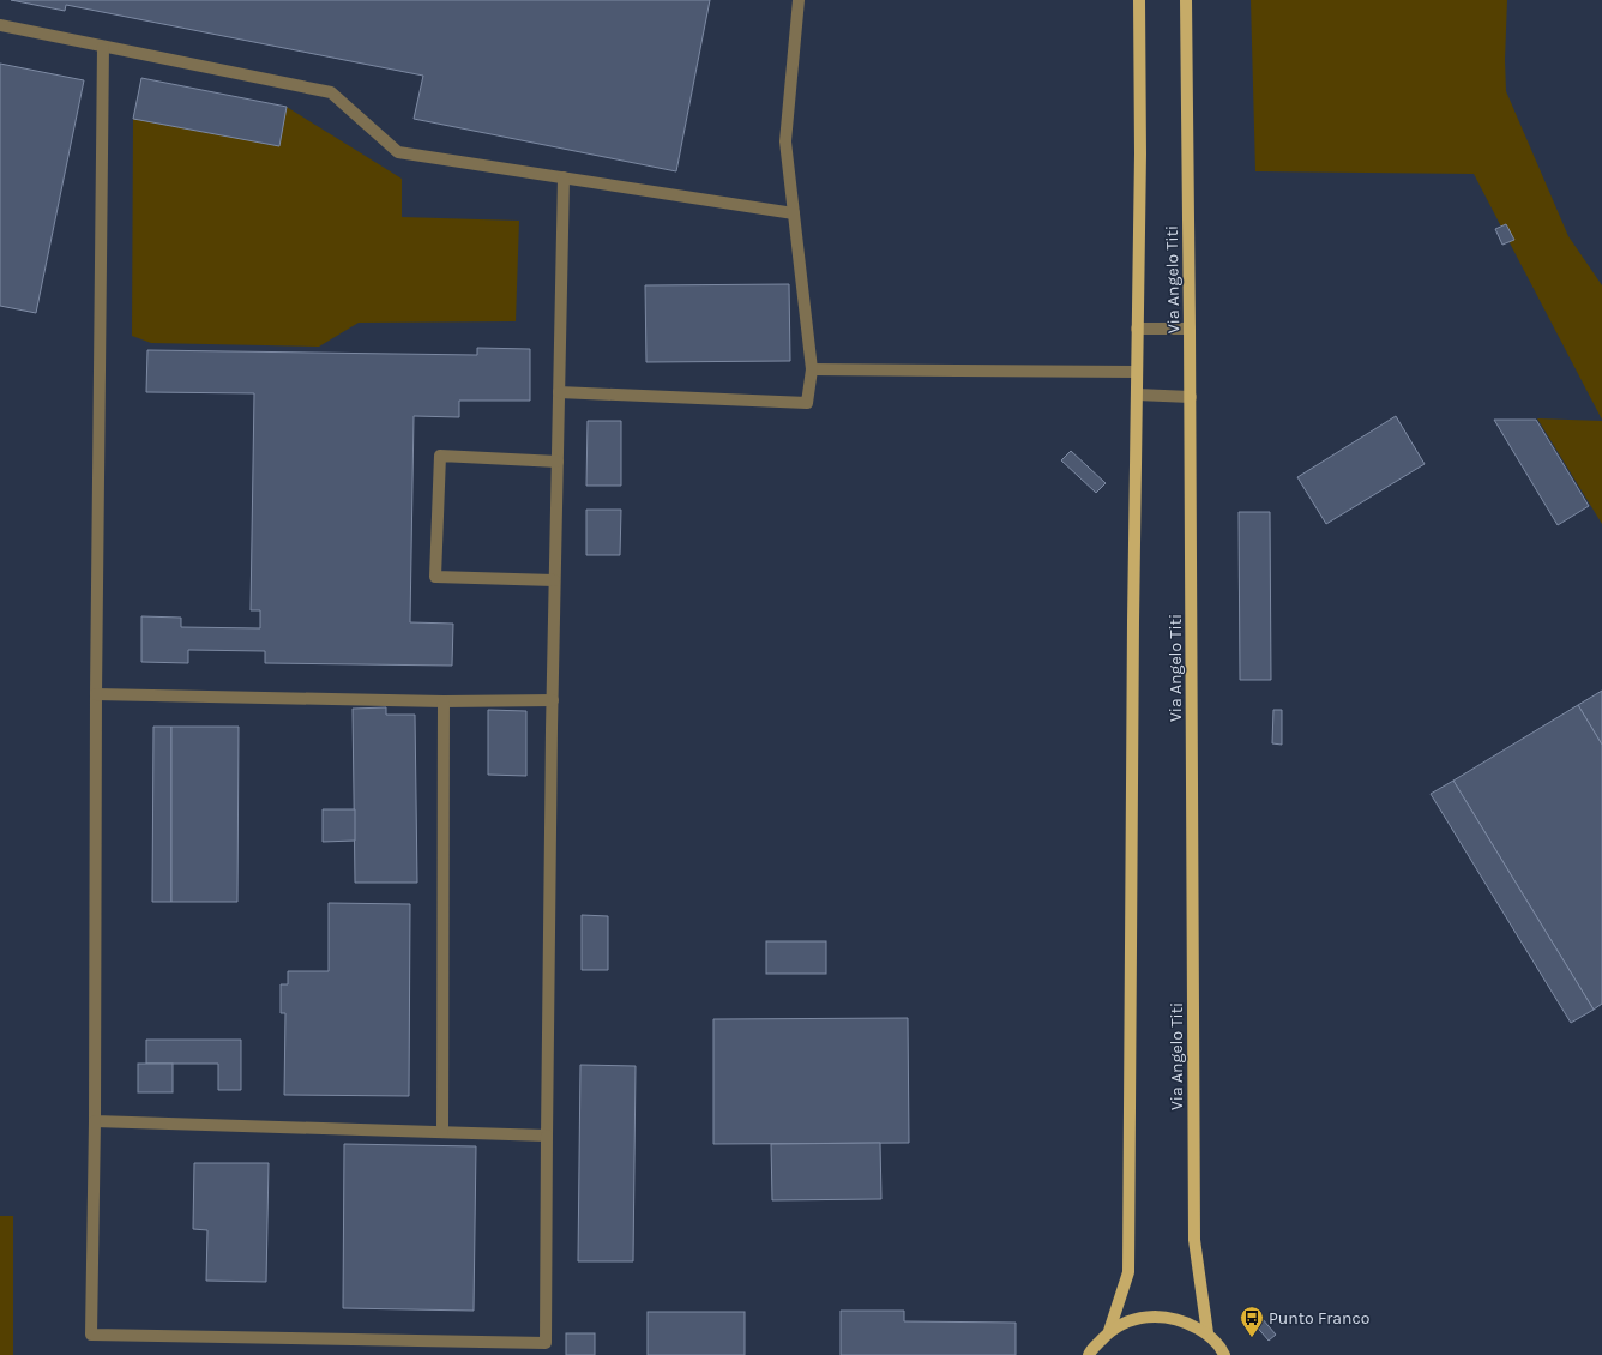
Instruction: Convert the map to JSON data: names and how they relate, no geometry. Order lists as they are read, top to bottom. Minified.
{"streets":{"main road":["Via Angelo Titi"]},"places":{"bus stop":["Punto Franco"]}}
